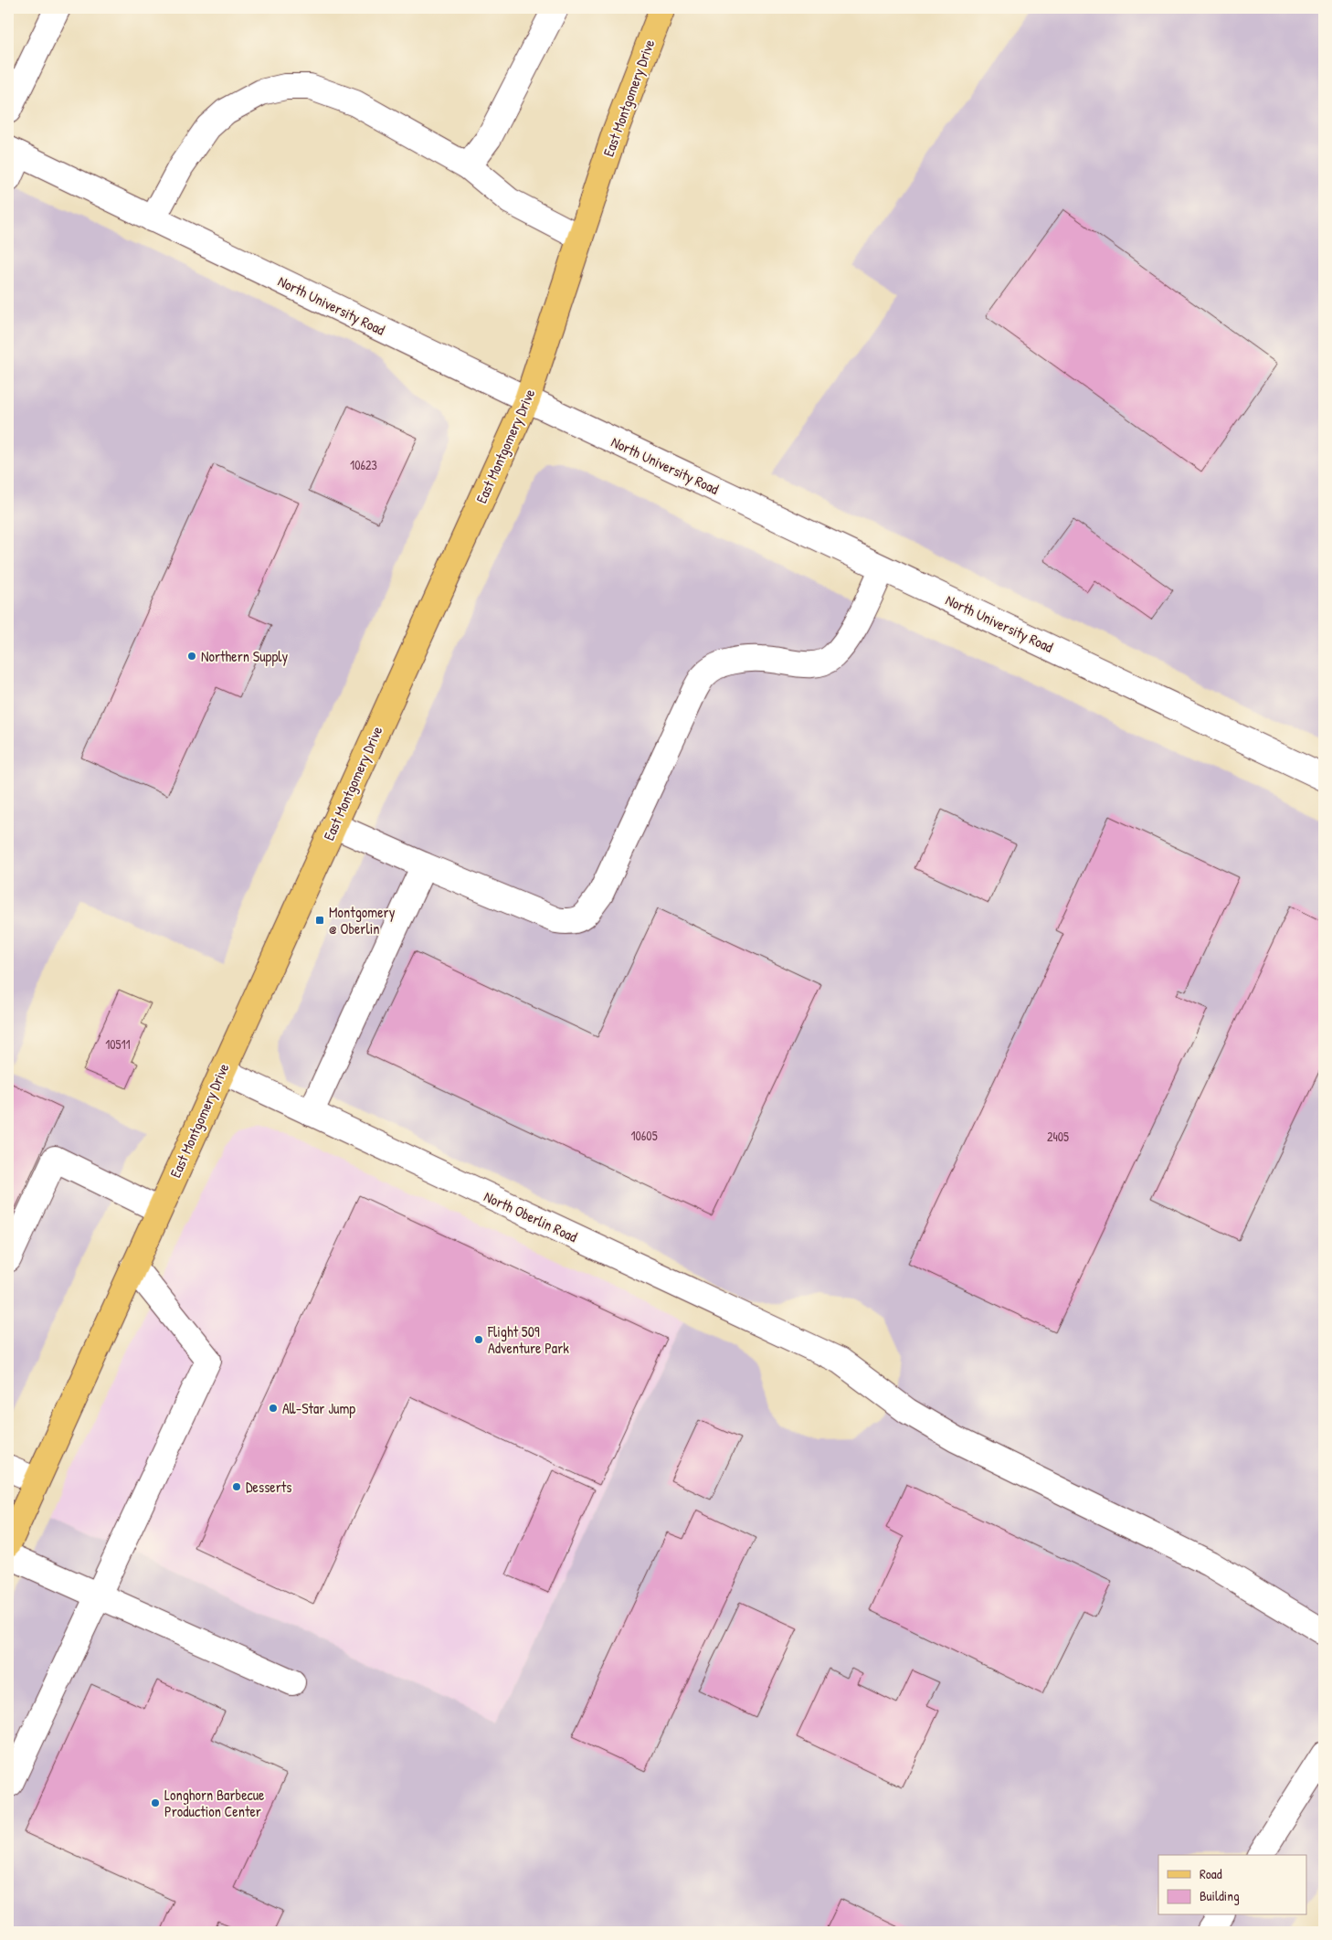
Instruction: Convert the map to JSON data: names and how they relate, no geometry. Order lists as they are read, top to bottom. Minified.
{"streets":{"main road":["East Montgomery Drive"],"street":["North University Road","North Oberlin Road"]},"crossings":[["East Montgomery Drive","North University Road"],["East Montgomery Drive","North Oberlin Road"]],"places":{"other":["Northern Supply","Flight 509 Adventure Park","All-Star Jump","Desserts","Longhorn Barbecue Production Center"],"transit":["Montgomery @ Oberlin"]},"house_numbers":["10623","10511","10605","2405"],"legend":["Road","Building"]}
